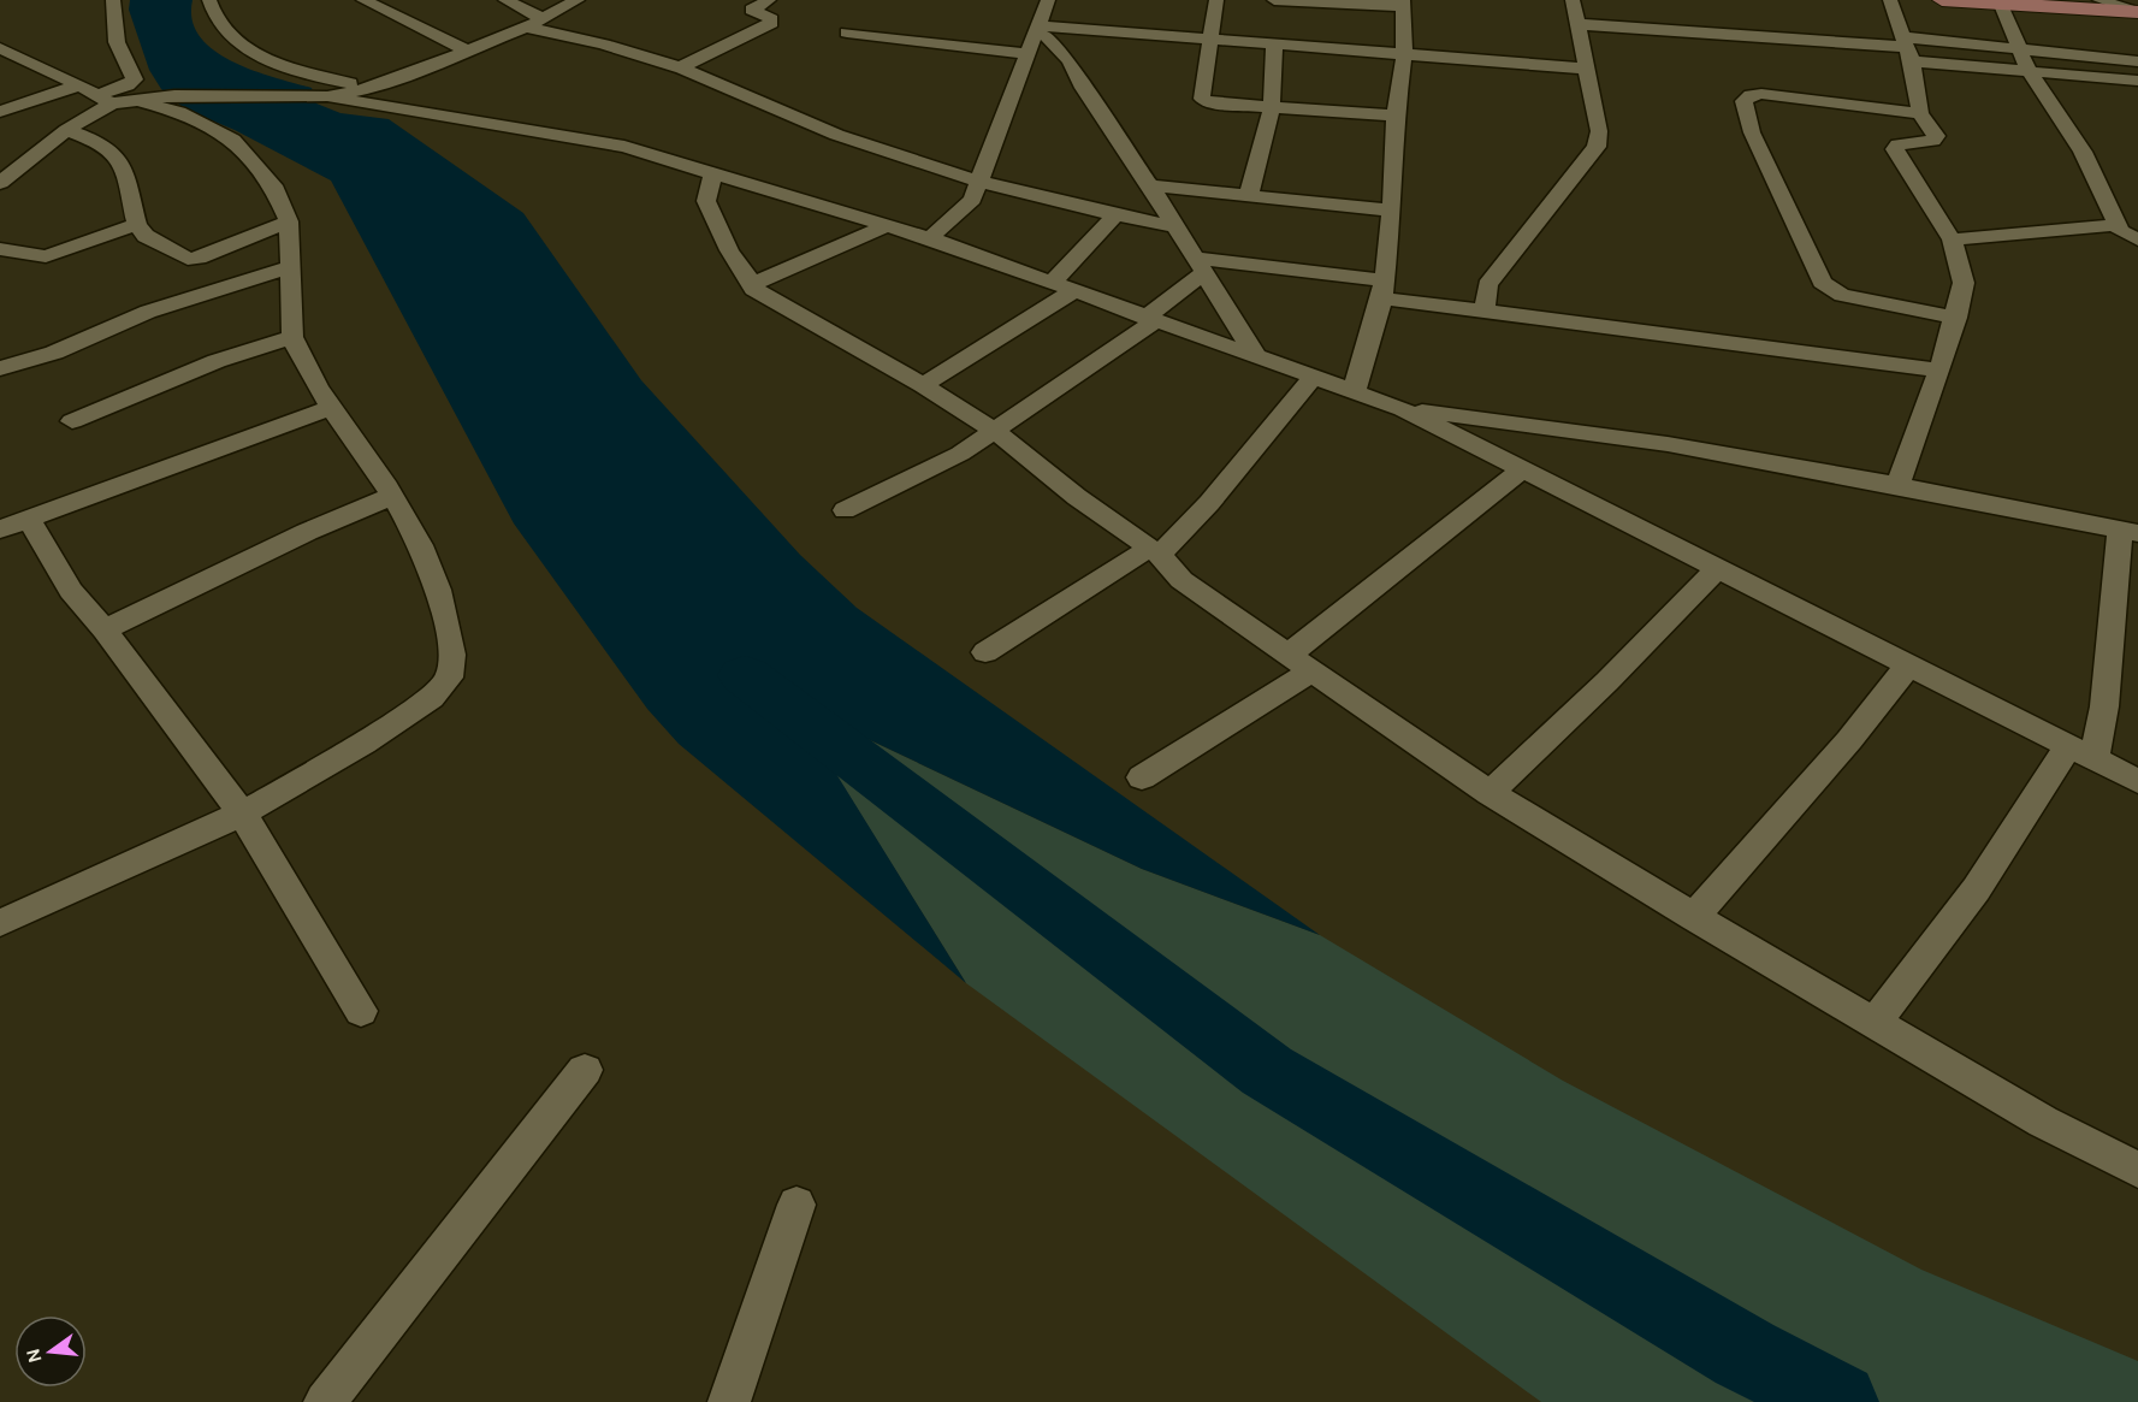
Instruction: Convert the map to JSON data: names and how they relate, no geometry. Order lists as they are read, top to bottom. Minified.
{"north":"left"}
